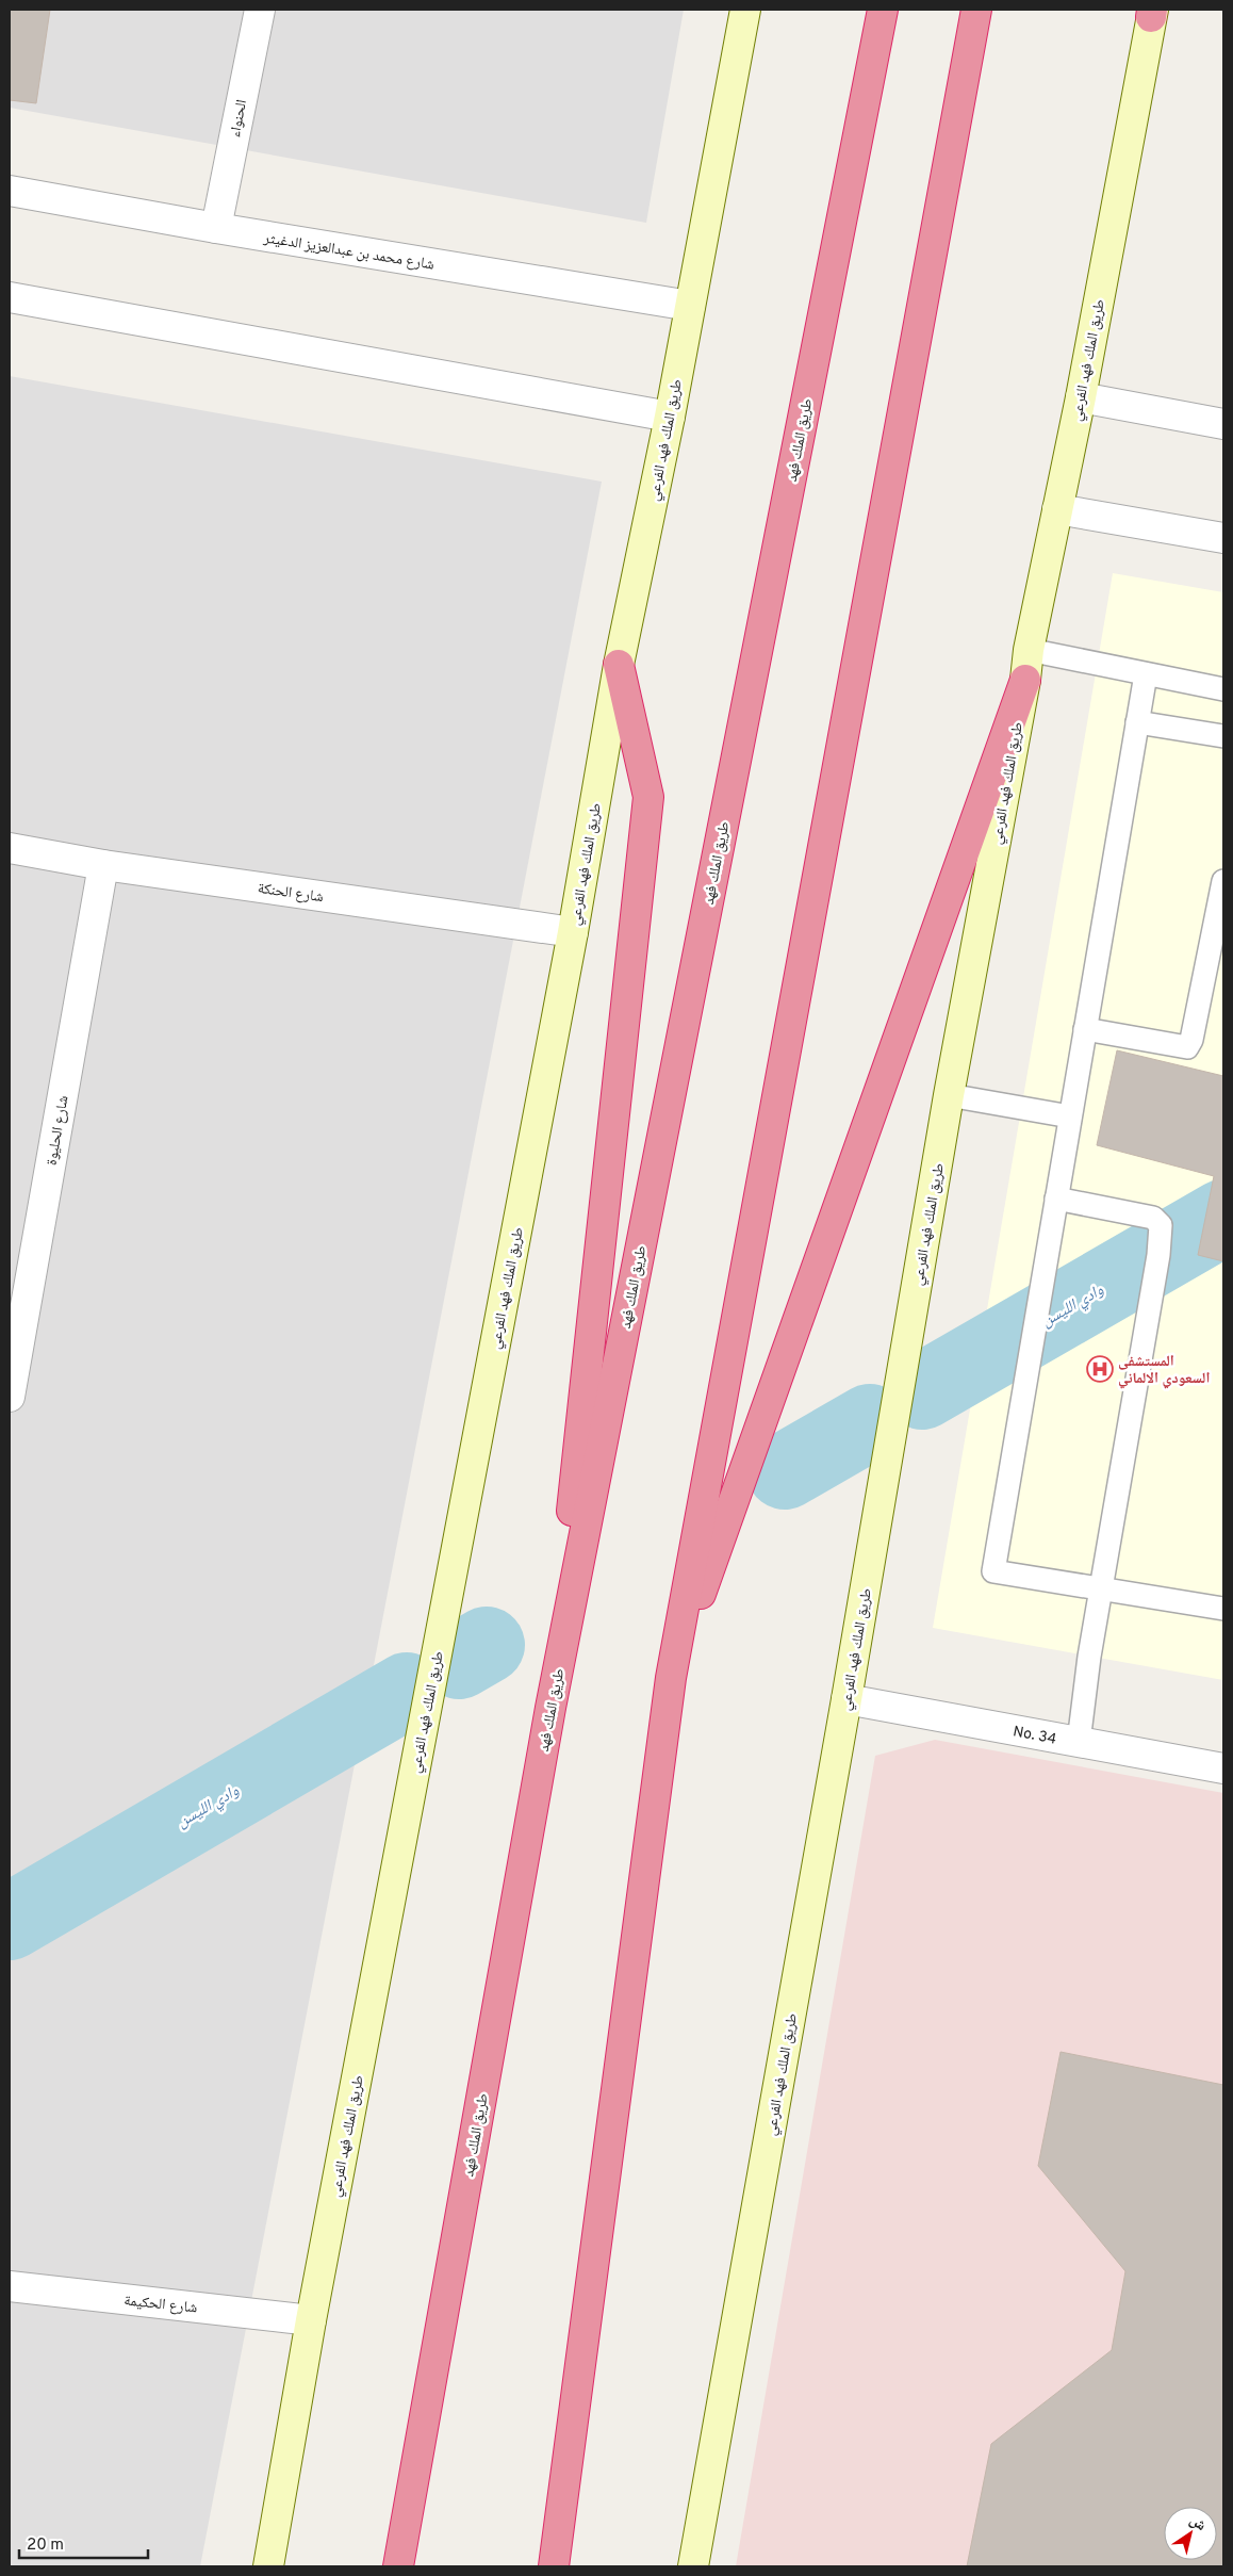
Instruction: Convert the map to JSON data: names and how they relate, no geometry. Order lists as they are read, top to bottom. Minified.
{"streets":{"highway":["طريق الملك فهد"],"main road":["طريق الملك فهد الفرعي"],"street":["الحنواء","شارع محمد بن عبدالعزيز الدغيثر","شارع الحنكة","شارع الحليوة","No. 34","شارع الحكيمة"]},"crossings":[["الحنواء","شارع محمد بن عبدالعزيز الدغيثر"],["شارع محمد بن عبدالعزيز الدغيثر","طريق الملك فهد الفرعي"],["طريق الملك فهد الفرعي","شارع الحنكة"],["طريق الملك فهد الفرعي","No. 34"],["طريق الملك فهد الفرعي","شارع الحكيمة"],["شارع الحنكة","شارع الحليوة"]],"water":["وادي الليسن"],"places":{"hospital":["المستشفى السعودي الالماني"]},"scale_bar":"20 m","north":"top right"}
